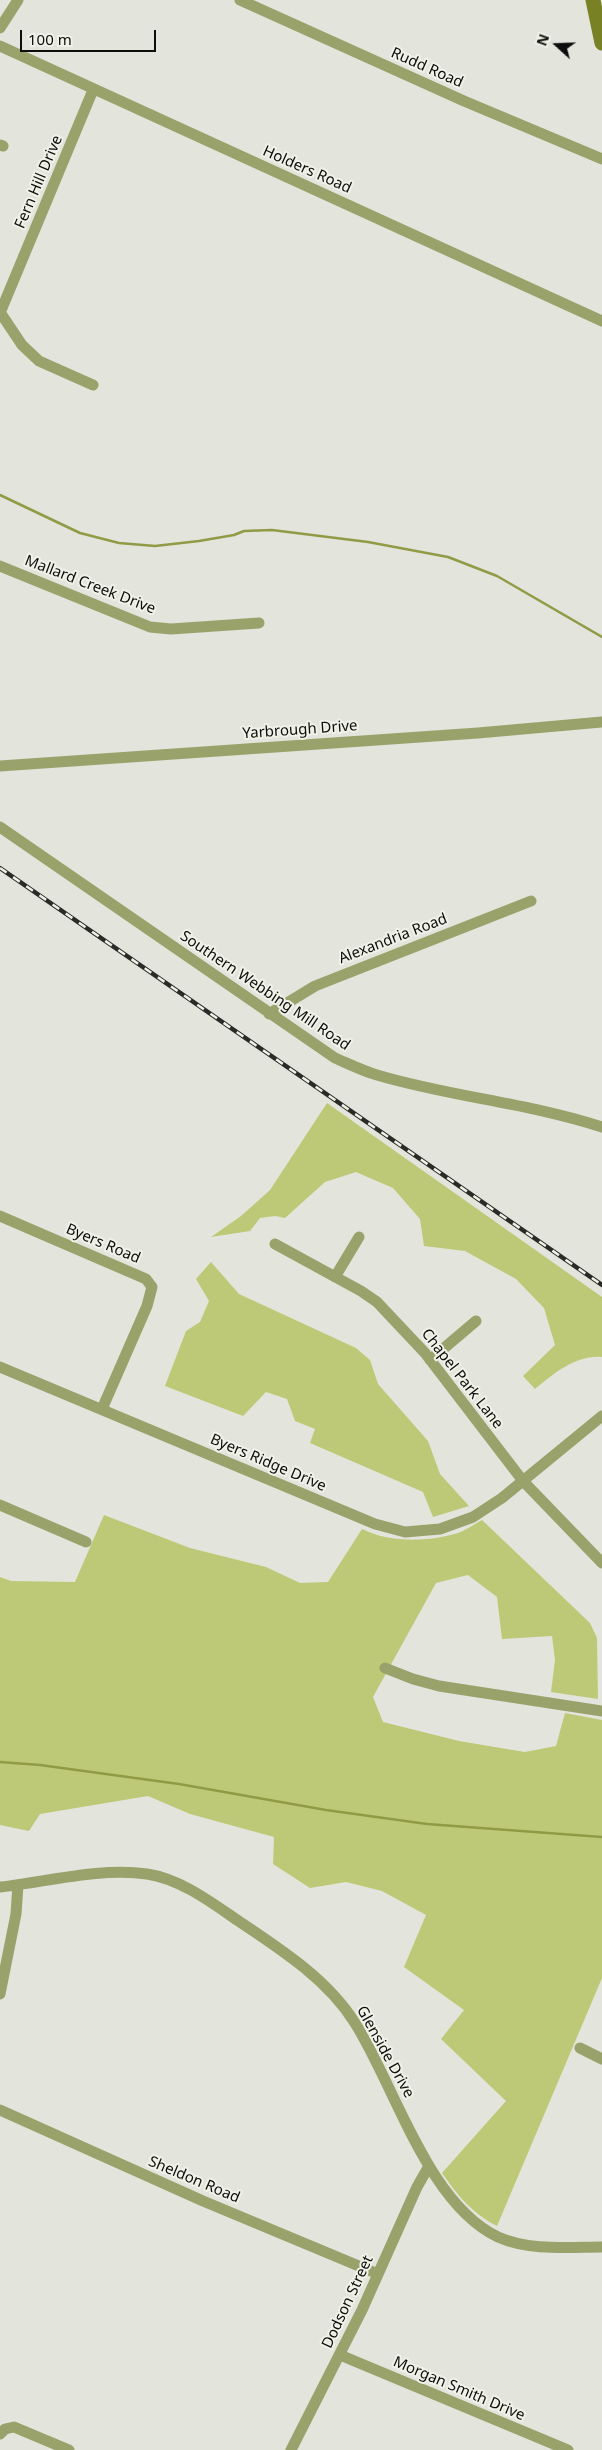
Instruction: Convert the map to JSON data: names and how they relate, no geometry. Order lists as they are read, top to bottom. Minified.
{"streets":{"street":["Rudd Road","Holders Road","Fern Hill Drive","Mallard Creek Drive","Yarbrough Drive","Alexandria Road","Southern Webbing Mill Road","Byers Road","Chapel Park Lane","Byers Ridge Drive","Glenside Drive","Sheldon Road","Dodson Street","Morgan Smith Drive"]},"crossings":[["Holders Road","Fern Hill Drive"],["Alexandria Road","Southern Webbing Mill Road"],["Byers Road","Byers Ridge Drive"],["Chapel Park Lane","Byers Ridge Drive"],["Glenside Drive","Dodson Street"],["Sheldon Road","Dodson Street"],["Dodson Street","Morgan Smith Drive"]],"scale_bar":"100 m","north":"left"}
